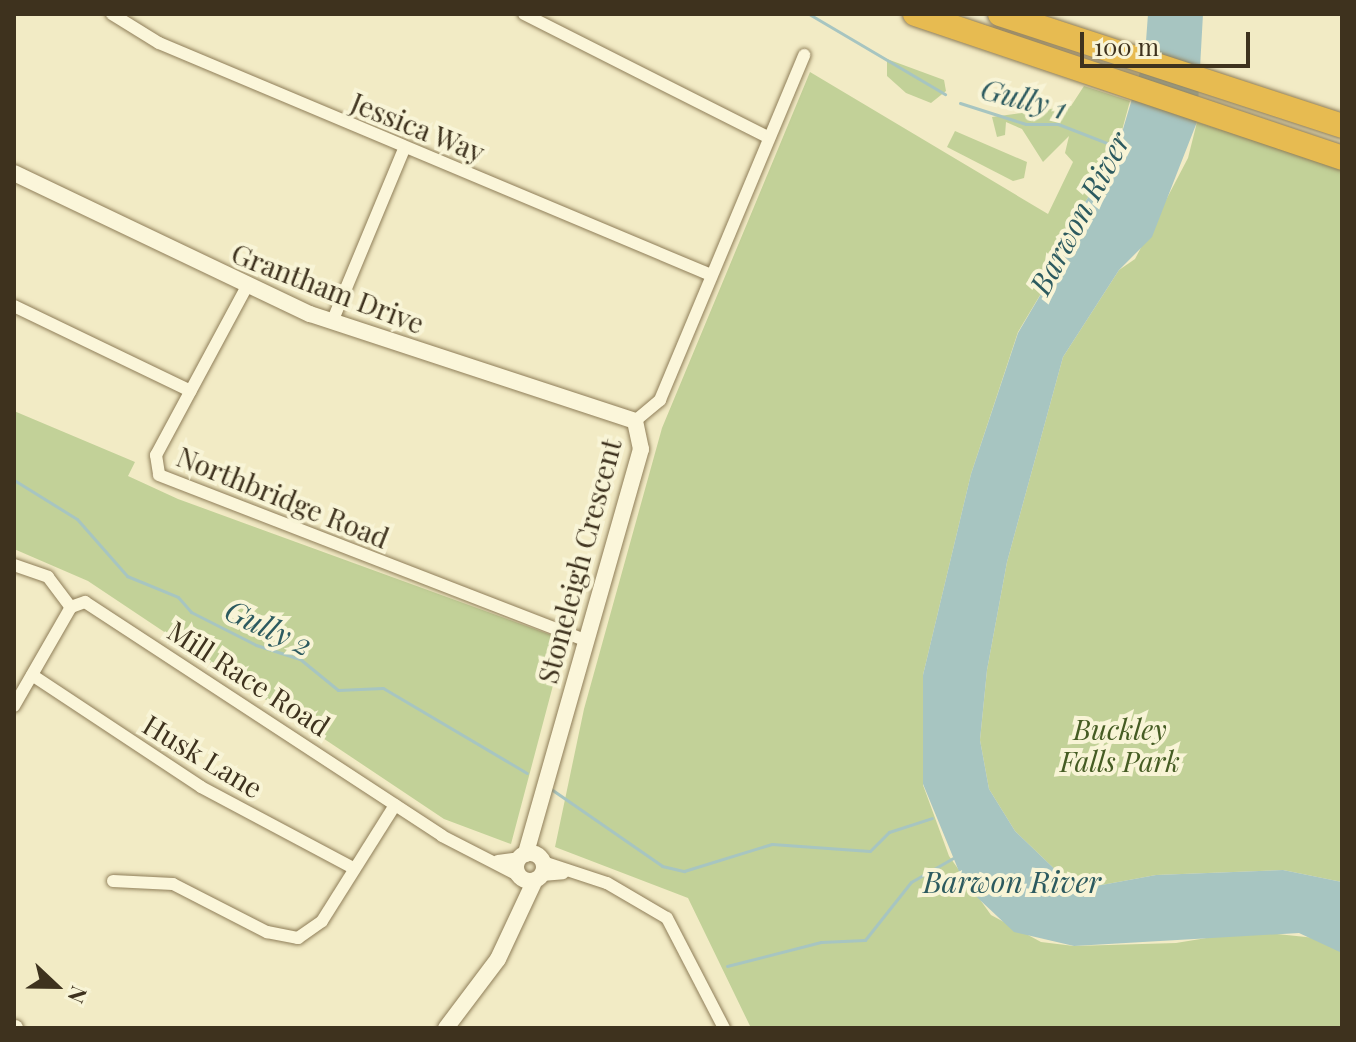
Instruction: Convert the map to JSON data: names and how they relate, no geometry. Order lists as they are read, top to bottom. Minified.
{"streets":{"street":["Jessica Way","Grantham Drive","Northbridge Road","Stoneleigh Crescent","Mill Race Road","Husk Lane"]},"crossings":[["Jessica Way","Stoneleigh Crescent"],["Grantham Drive","Northbridge Road"],["Grantham Drive","Stoneleigh Crescent"],["Northbridge Road","Stoneleigh Crescent"],["Stoneleigh Crescent","Mill Race Road"]],"water":["Gully 1","Barwon River","Gully 2"],"parks":["Buckley Falls Park"],"scale_bar":"100 m","north":"right"}
